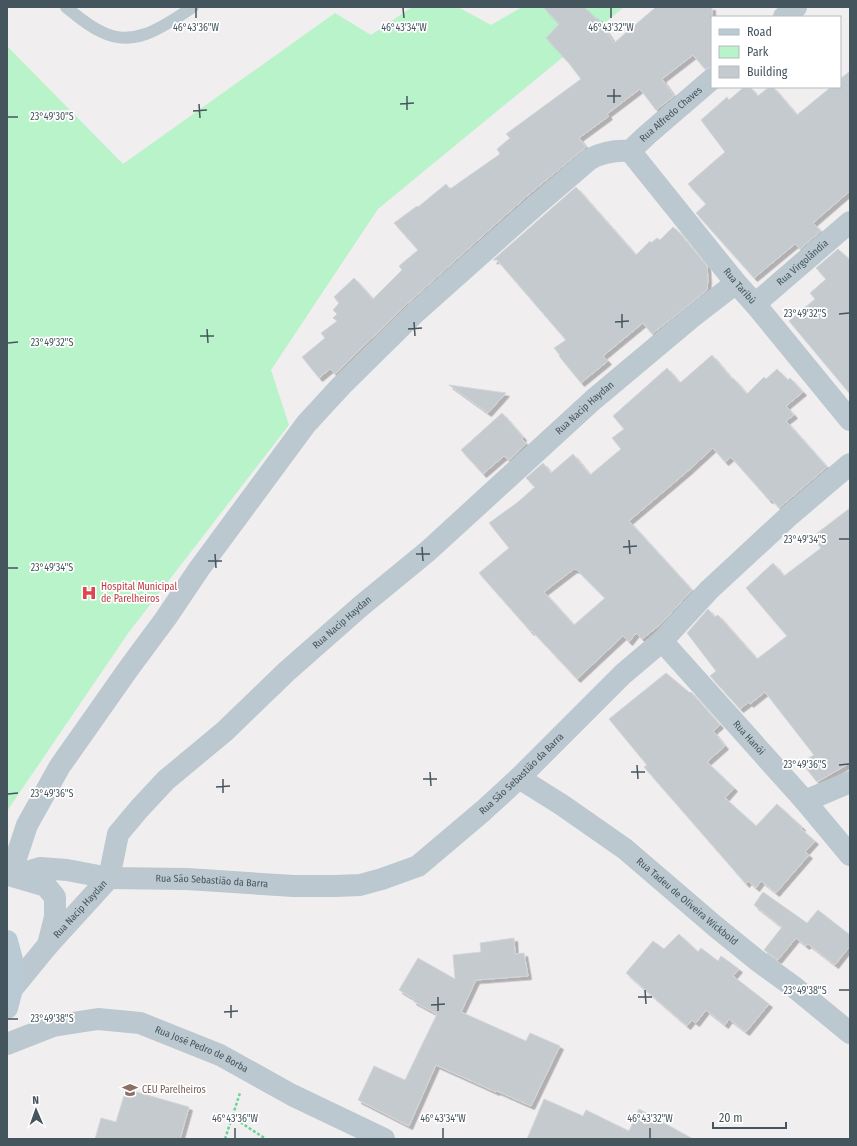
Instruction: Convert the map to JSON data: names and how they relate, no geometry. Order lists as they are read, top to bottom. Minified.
{"streets":{"street":["Rua Alfredo Chaves","Rua Virgolândia","Rua Taribú","Rua Nacip Haydan","Rua Hanói","Rua São Sebastião da Barra","Rua Tadeu de Oliveira Wickbold","Rua José Pedro de Borba"]},"crossings":[["Rua Alfredo Chaves","Rua Taribú"],["Rua Virgolândia","Rua Taribú"],["Rua Taribú","Rua Nacip Haydan"],["Rua Nacip Haydan","Rua São Sebastião da Barra"],["Rua Hanói","Rua São Sebastião da Barra"],["Rua São Sebastião da Barra","Rua Tadeu de Oliveira Wickbold"]],"places":{"hospital":["Hospital Municipal de Parelheiros"],"school or university":["CEU Parelheiros"]},"legend":["Road","Park","Building"],"scale_bar":"20 m","north":"top","coordinates":["46°43'36\"W","46°43'34\"W","46°43'32\"W","23°49'30\"S","23°49'32\"S","23°49'34\"S","23°49'36\"S","23°49'38\"S"]}
